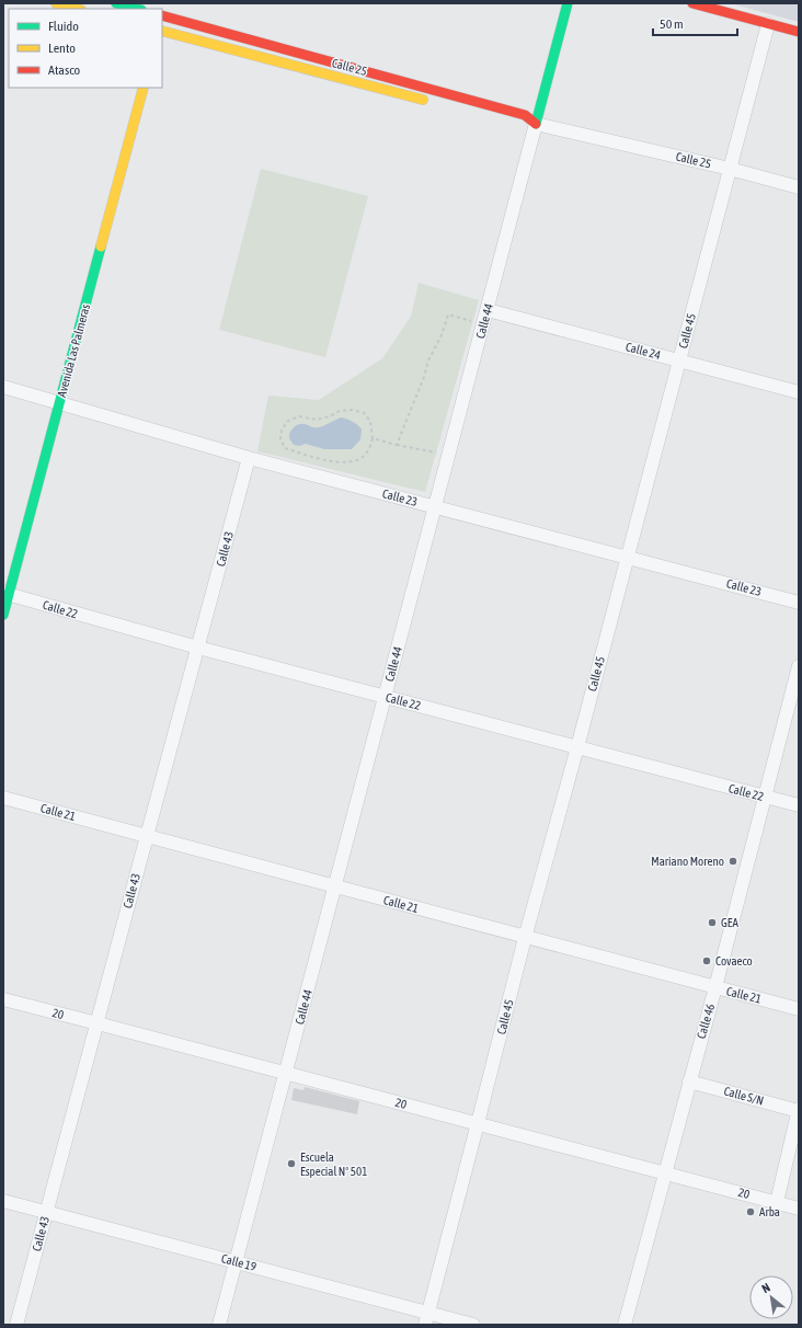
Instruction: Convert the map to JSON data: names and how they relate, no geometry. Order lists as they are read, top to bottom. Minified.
{"streets":{"street":["Calle 25","Calle 44","Calle 45","Avenida Las Palmeras","Calle 24","Calle 23","Calle 43","Calle 22","Calle 21","20","Calle 46","Calle S/N","Calle 19"]},"crossings":[["Calle 25","Calle 44"],["Calle 25","Calle 45"],["Calle 44","Calle 24"],["Calle 44","Calle 23"],["Calle 44","Calle 22"],["Calle 44","Calle 21"],["Calle 44","20"],["Calle 44","Calle 19"],["Calle 45","Calle 24"],["Calle 45","Calle 23"],["Calle 45","Calle 22"],["Calle 45","Calle 21"],["Calle 45","20"],["Calle 45","Calle 19"],["Avenida Las Palmeras","Calle 23"],["Avenida Las Palmeras","Calle 22"],["Calle 23","Calle 43"],["Calle 43","Calle 22"],["Calle 43","Calle 21"],["Calle 43","20"],["Calle 43","Calle 19"],["Calle 22","Calle 46"],["Calle 21","Calle 46"],["20","Calle 46"],["Calle 46","Calle S/N"]],"places":["Mariano Moreno","GEA","Covaeco","Escuela Especial Nº 501","Arba"],"legend":["Fluido","Lento","Atasco"],"scale_bar":"50 m","north":"top left"}
